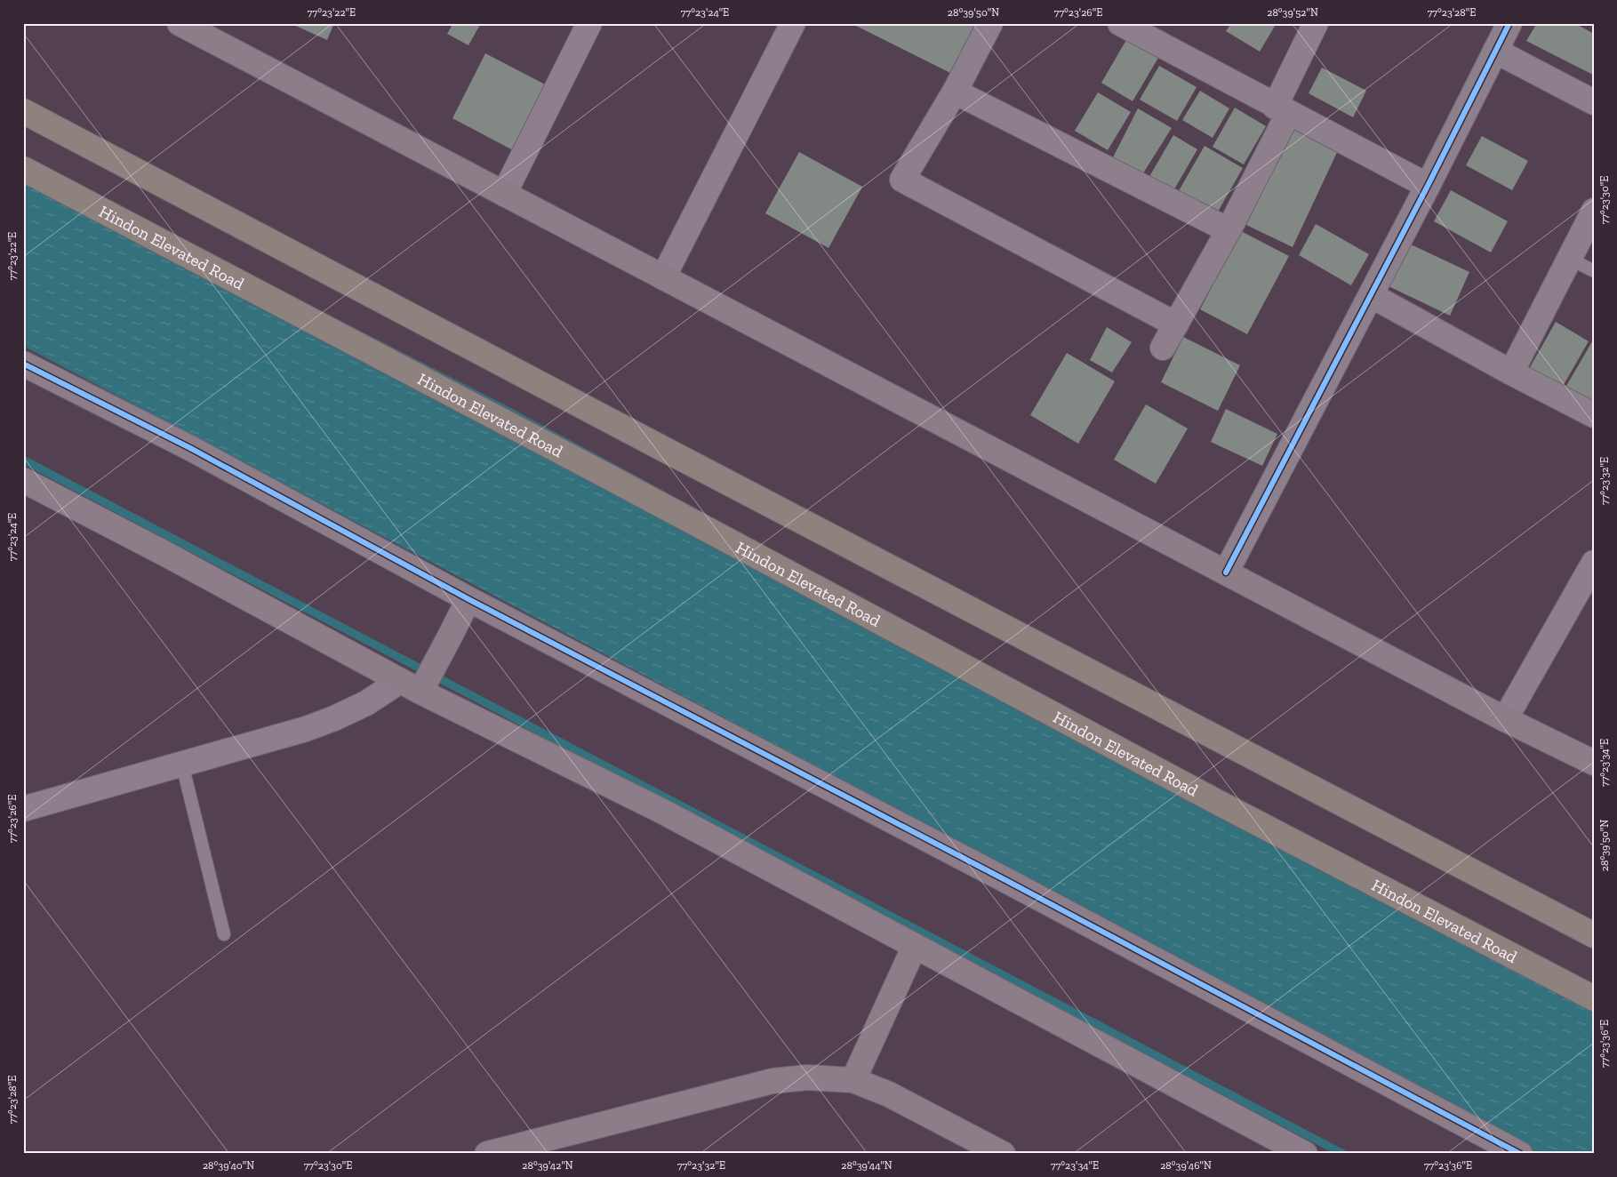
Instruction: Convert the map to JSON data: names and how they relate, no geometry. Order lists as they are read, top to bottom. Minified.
{"streets":{"highway":["Hindon Elevated Road"]},"coordinates":["77°23'22\"E","77°23'24\"E","28°39'50\"N","77°23'26\"E","28°39'52\"N","77°23'28\"E","77°23'30\"E","77°23'32\"E","77°23'34\"E","77°23'36\"E","28°39'40\"N","28°39'42\"N","28°39'44\"N","28°39'46\"N"]}
